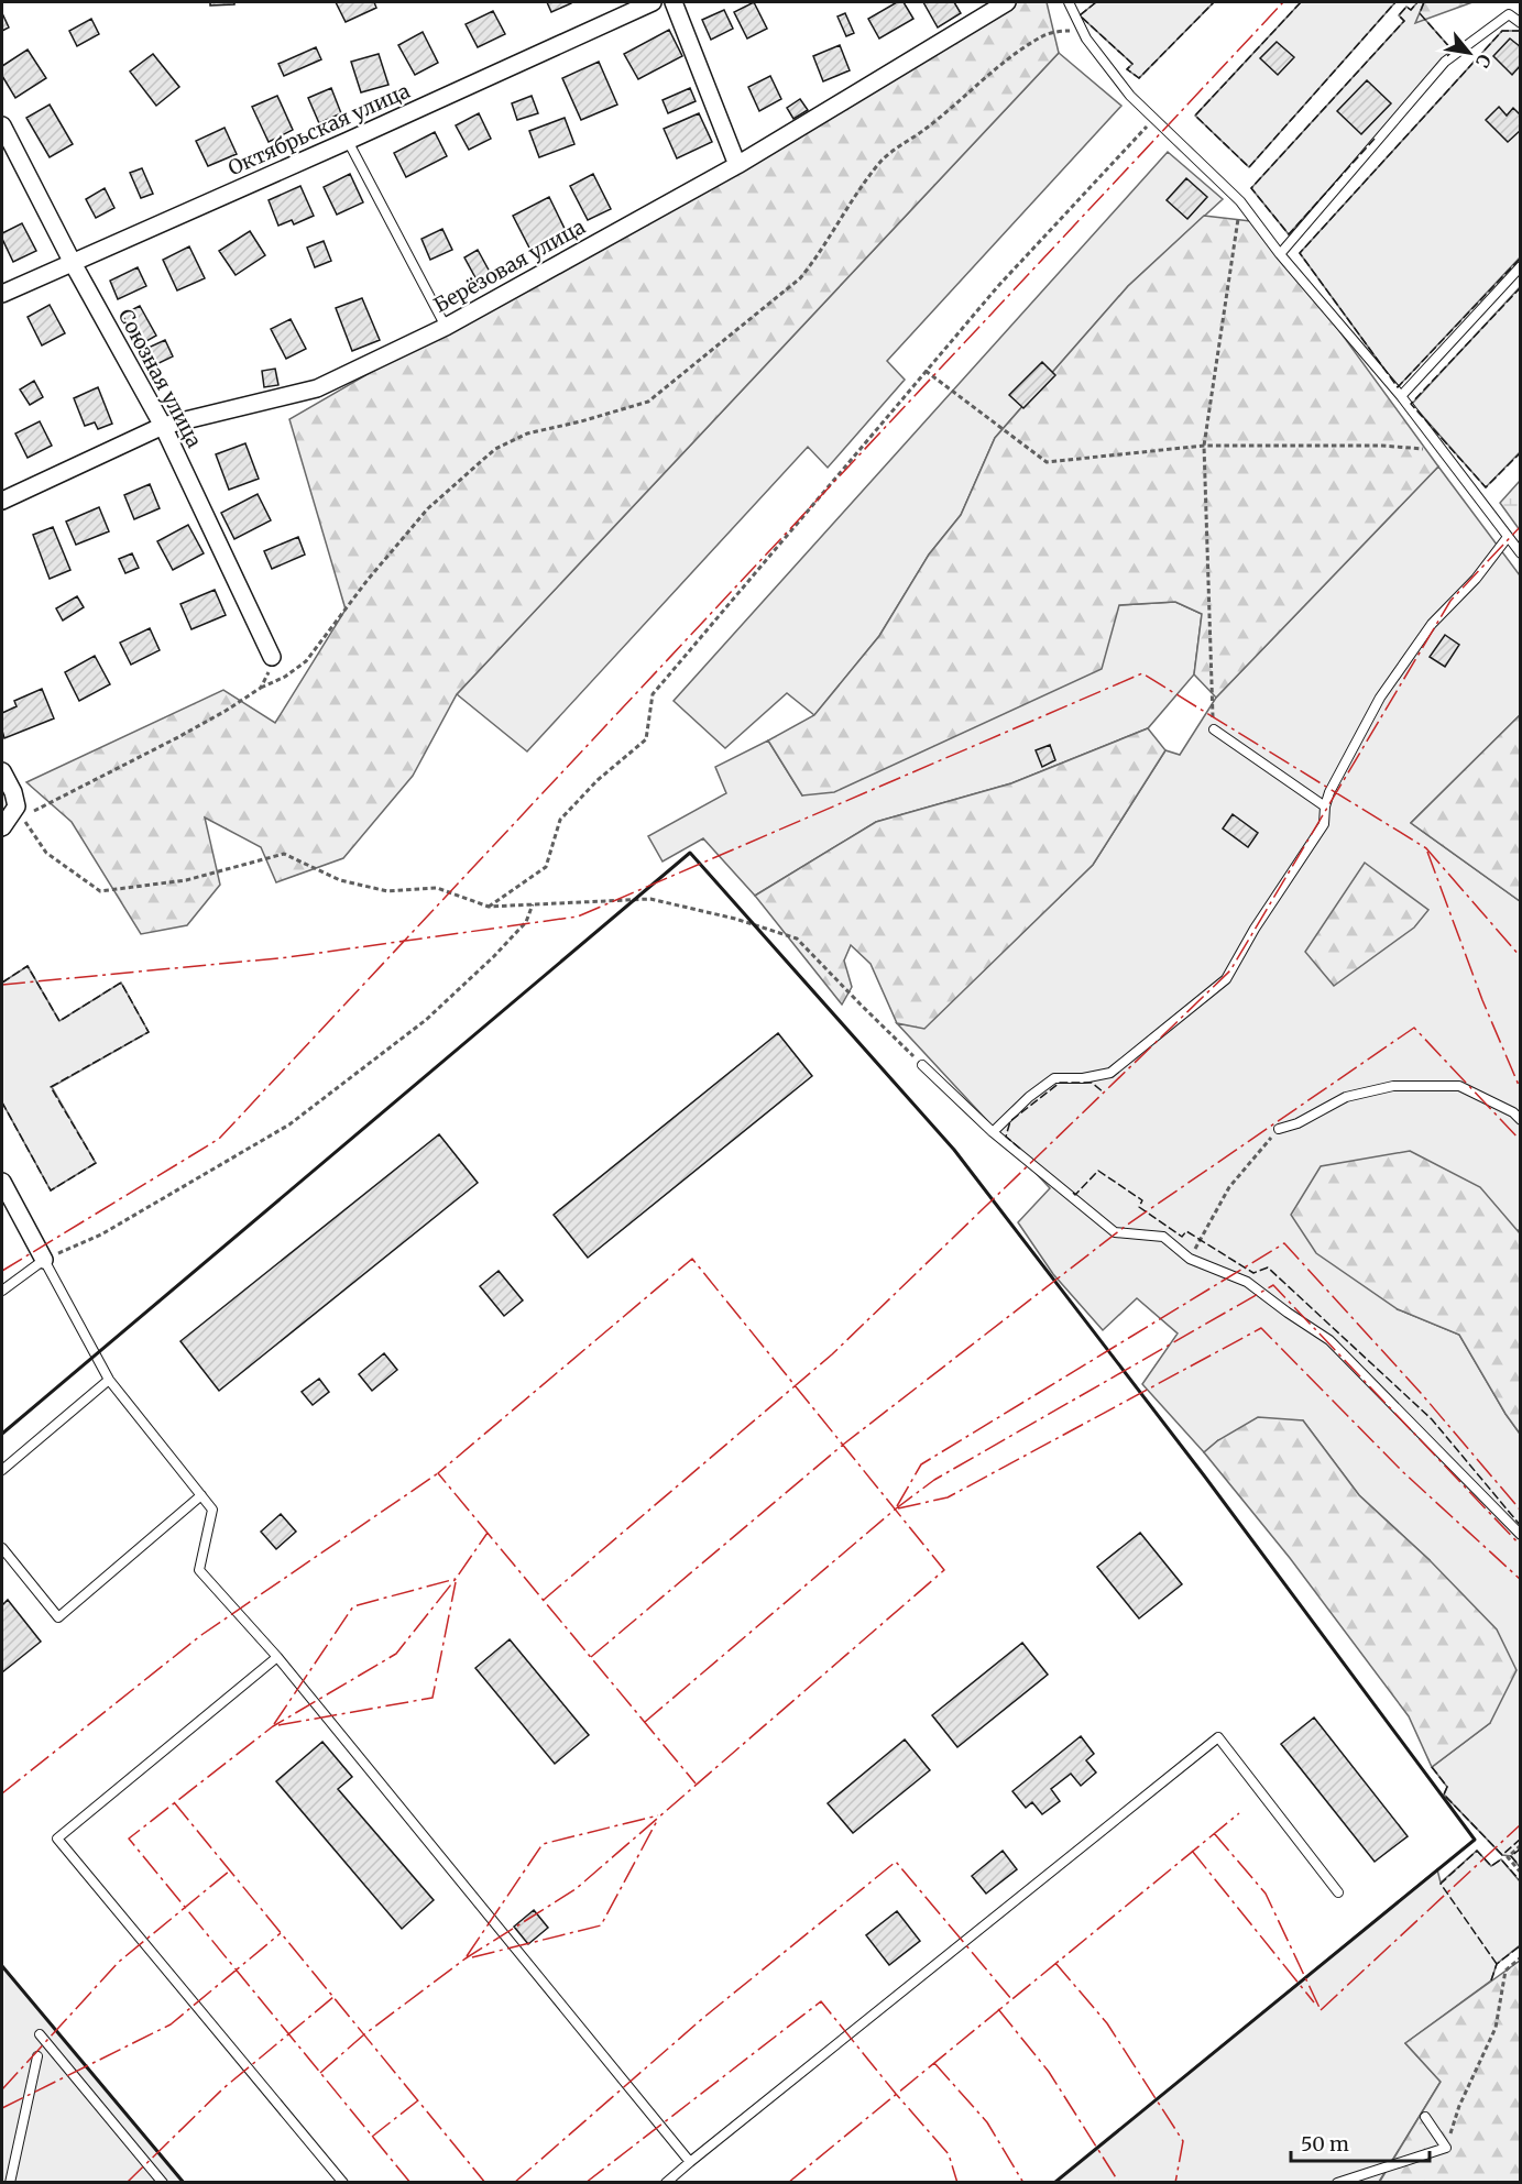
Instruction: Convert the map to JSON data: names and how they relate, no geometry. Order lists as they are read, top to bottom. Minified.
{"streets":{"street":["Октябрьская улица","Берёзовая улица","Союзная улица"]},"crossings":[["Октябрьская улица","Союзная улица"],["Берёзовая улица","Союзная улица"]],"scale_bar":"50 m","north":"bottom right"}
